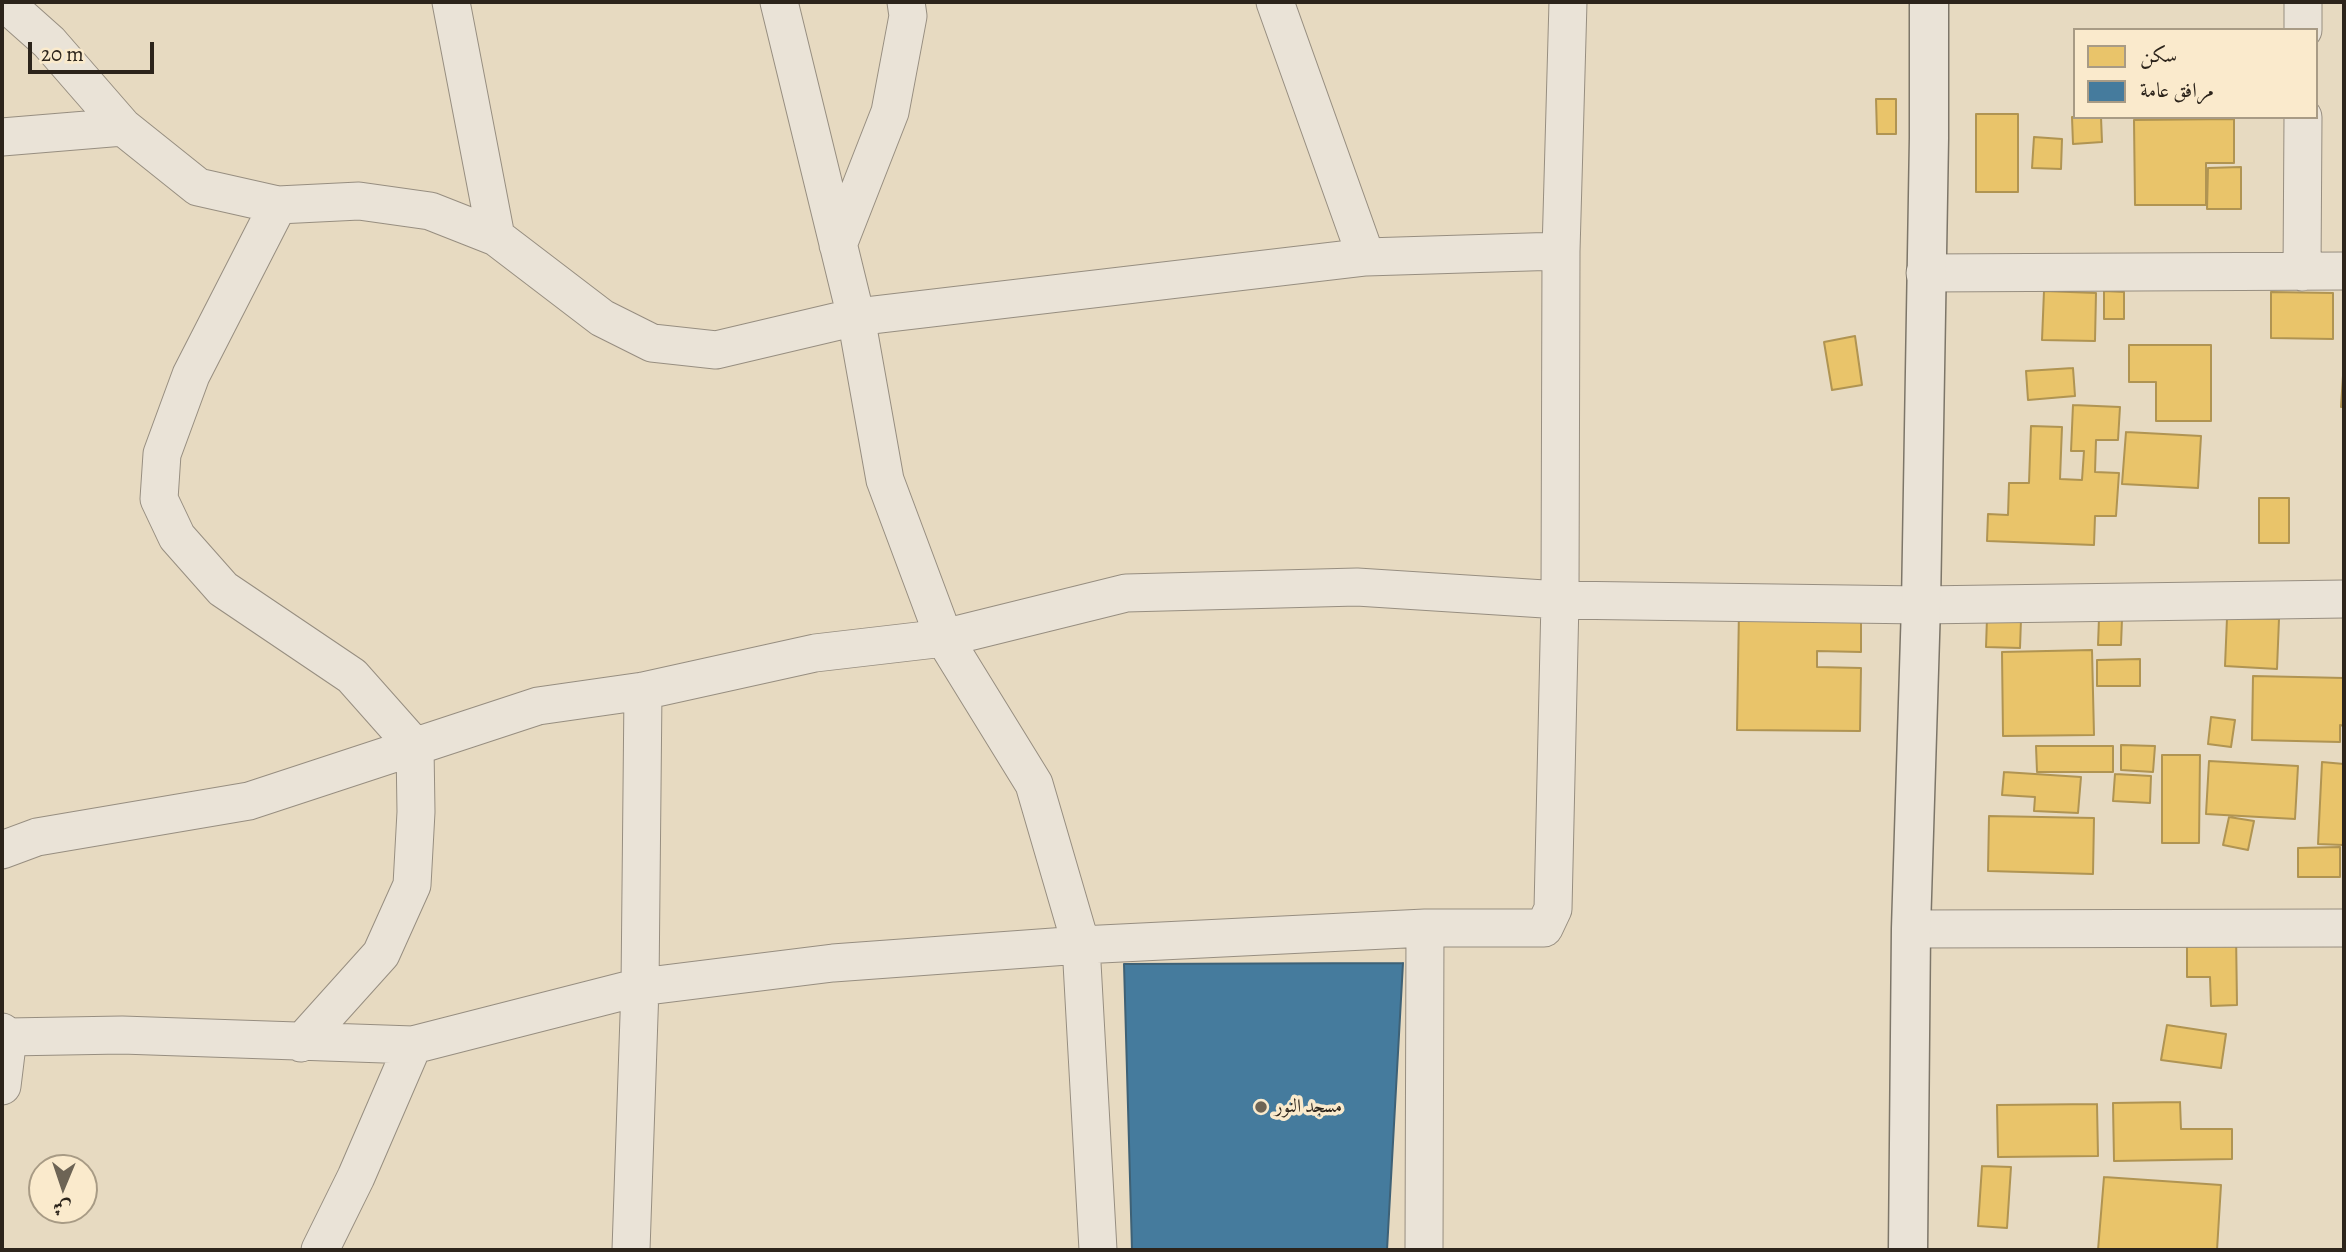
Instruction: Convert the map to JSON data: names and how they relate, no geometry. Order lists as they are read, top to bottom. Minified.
{"places":["مسجد النور"],"legend":["سكن","مرافق عامة"],"scale_bar":"20 m","north":"bottom"}
